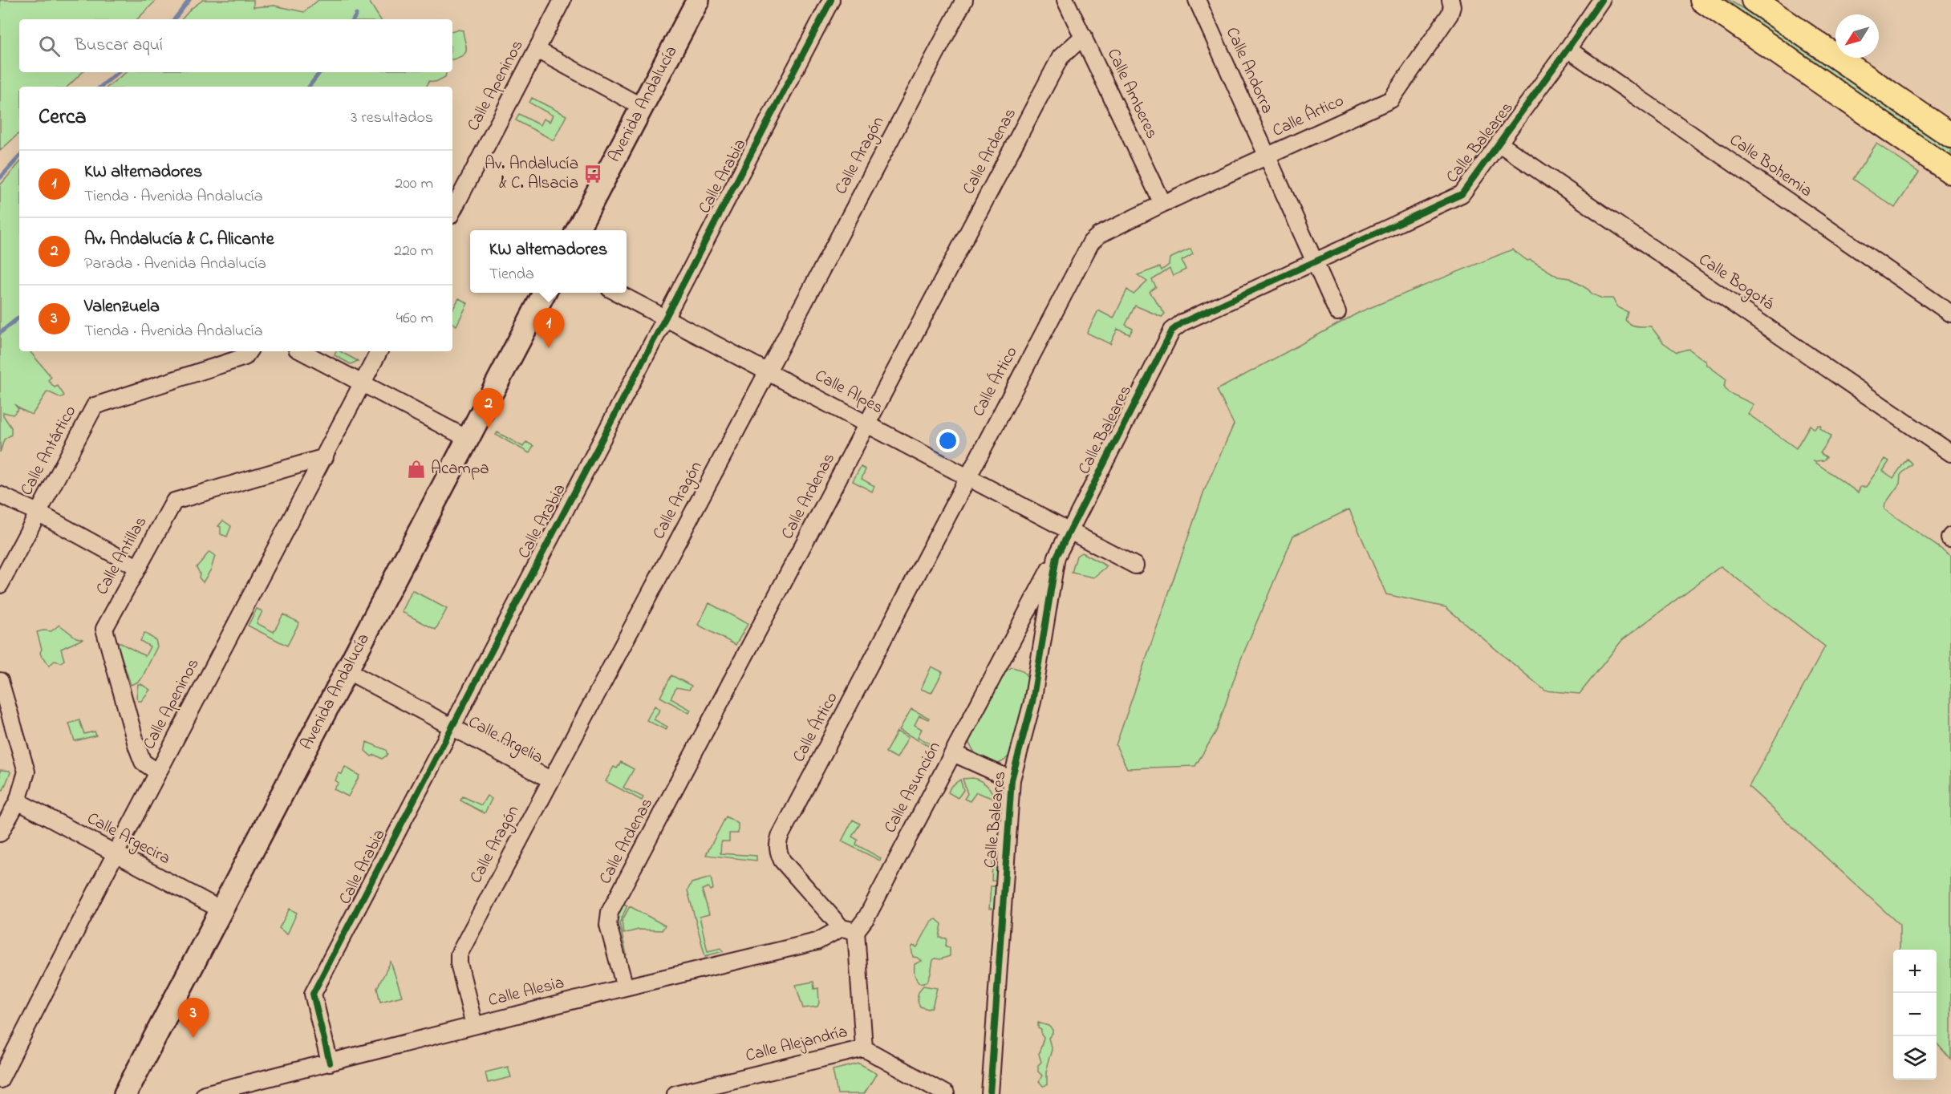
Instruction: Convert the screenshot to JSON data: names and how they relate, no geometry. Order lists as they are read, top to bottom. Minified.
{"streets":{"street":["Calle Andorra","Calle Apeninos","Calle Amberes","Avenida Andalucía","Calle Ártico","Calle Baleares","Calle Ardenas","Calle Aragón","Calle Bohemia","Calle Arabia","Calle Bogotá","Calle Alpes","Calle Antártico","Calle Antillas","Calle Argelia","Calle Asunción","Calle Argecira","Calle Alesia","Calle Alejandría"]},"crossings":[["Calle Andorra","Calle Ártico"],["Calle Andorra","Calle Baleares"],["Calle Apeninos","Calle Antillas"],["Calle Apeninos","Calle Argecira"],["Calle Amberes","Calle Ártico"],["Calle Amberes","Calle Ardenas"],["Avenida Andalucía","Calle Argelia"],["Avenida Andalucía","Calle Argecira"],["Calle Ártico","Calle Alpes"],["Calle Ártico","Calle Asunción"],["Calle Ártico","Calle Alesia"],["Calle Baleares","Calle Bohemia"],["Calle Baleares","Calle Bogotá"],["Calle Baleares","Calle Alpes"],["Calle Baleares","Calle Asunción"],["Calle Ardenas","Calle Alpes"],["Calle Ardenas","Calle Alesia"],["Calle Aragón","Calle Alpes"],["Calle Aragón","Calle Argelia"],["Calle Aragón","Calle Alesia"],["Calle Arabia","Calle Alpes"],["Calle Arabia","Calle Argelia"],["Calle Arabia","Calle Alesia"],["Calle Asunción","Calle Alesia"]],"places":{"bus stop":["Av. Andalucía & C. Alsacia"],"shop":["Acampa"]},"north":"bottom left","page":{"search":"Buscar aquí","heading":["Cerca","3 resultados"],"list":[{"mark":"1","name":"KW alternadores","note":"Tienda · Avenida Andalucía","value":"200 m"},{"mark":"2","name":"Av. Andalucía & C. Alicante","note":"Parada · Avenida Andalucía","value":"220 m"},{"mark":"3","name":"Valenzuela","note":"Tienda · Avenida Andalucía","value":"460 m"}],"popup":["KW alternadores","Tienda"],"pins":["1","2","3"],"map_buttons":["+","−"]}}
